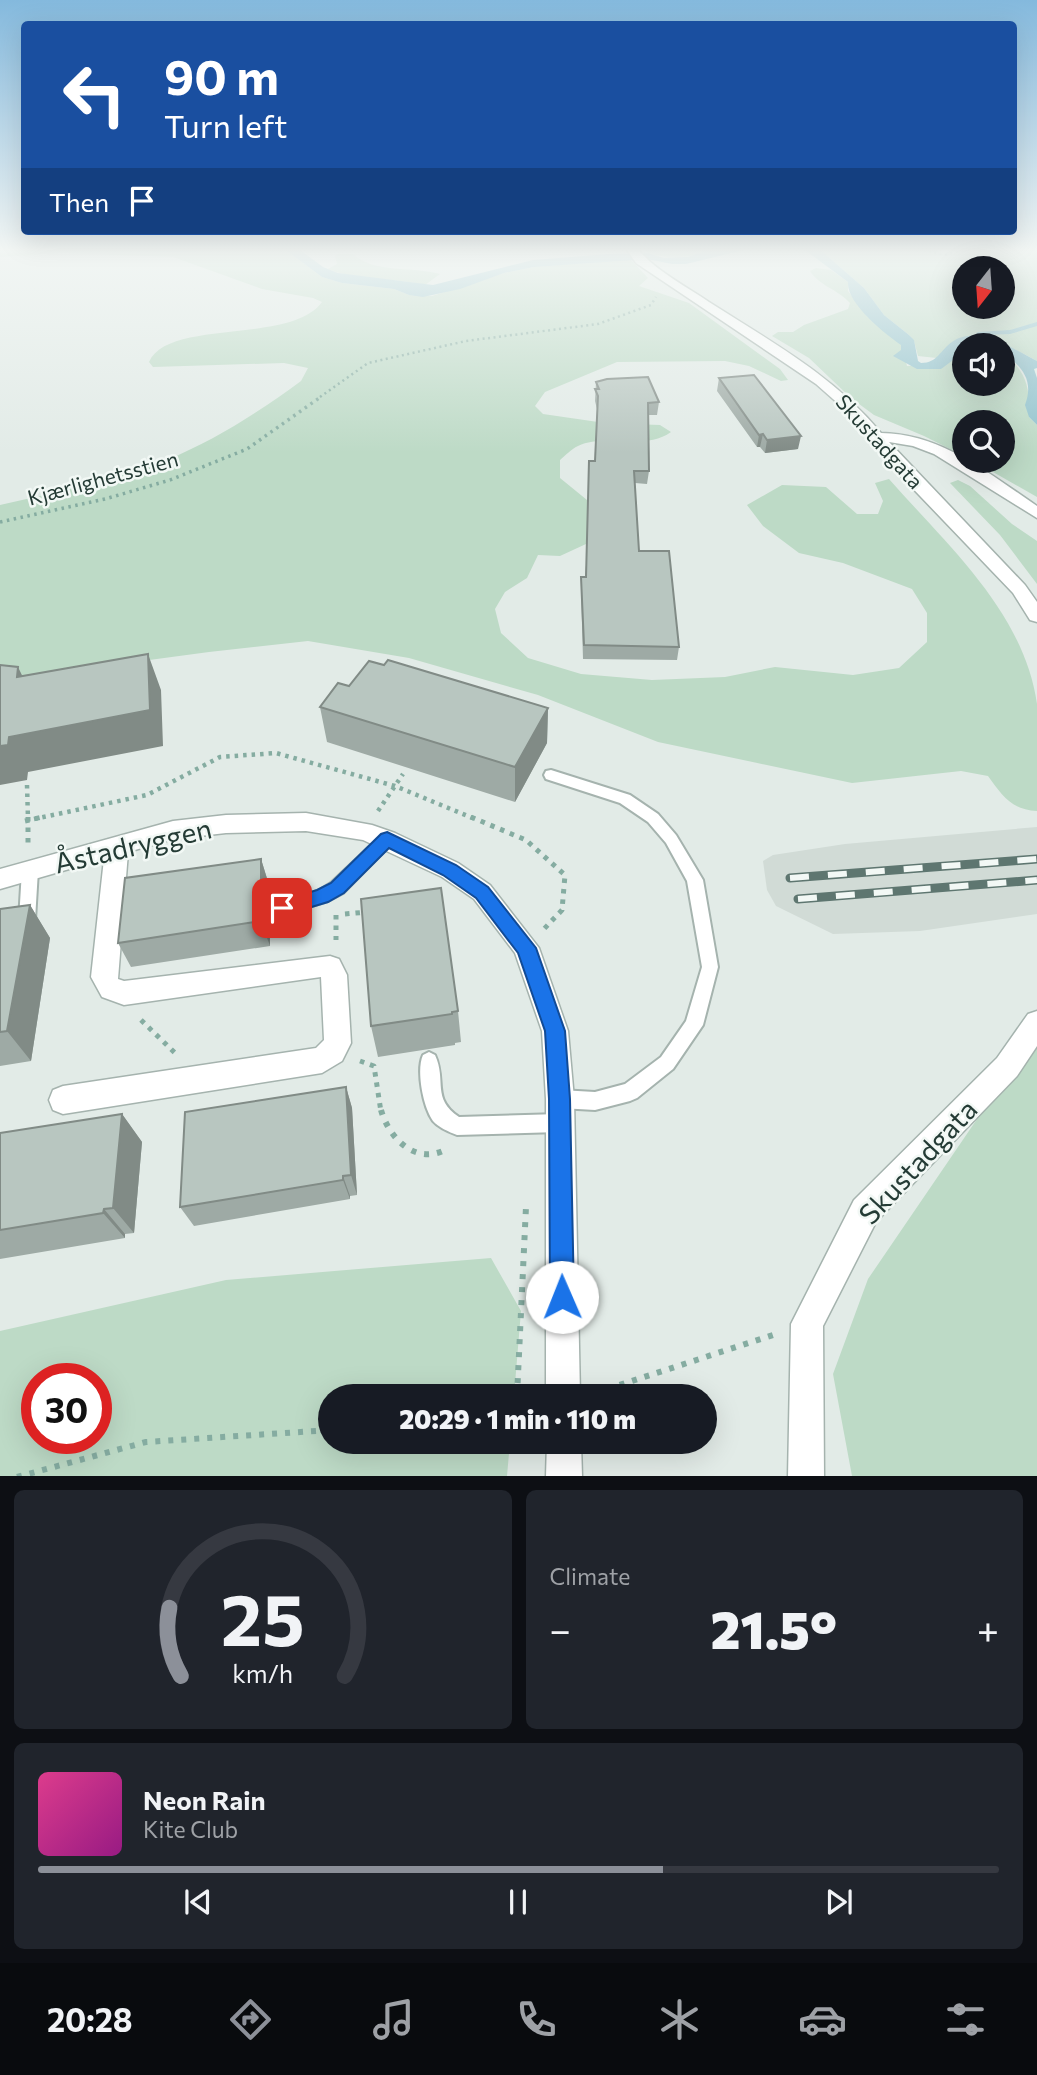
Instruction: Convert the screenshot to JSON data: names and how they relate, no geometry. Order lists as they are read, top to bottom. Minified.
{"streets":{"street":["Skustadgata","Åstadryggen"],"path":["Kjærlighetsstien"]},"north":"bottom","page":{"turn":["90 m","Turn left"],"then":"Then","limit":"30","trip":"20:29 · 1 min · 110 m","tile":"Climate","heat":["−","21.5°","+"],"song":["Neon Rain","Kite Club"],"tabs":"20:28","gauge":["25","km/h"]}}
